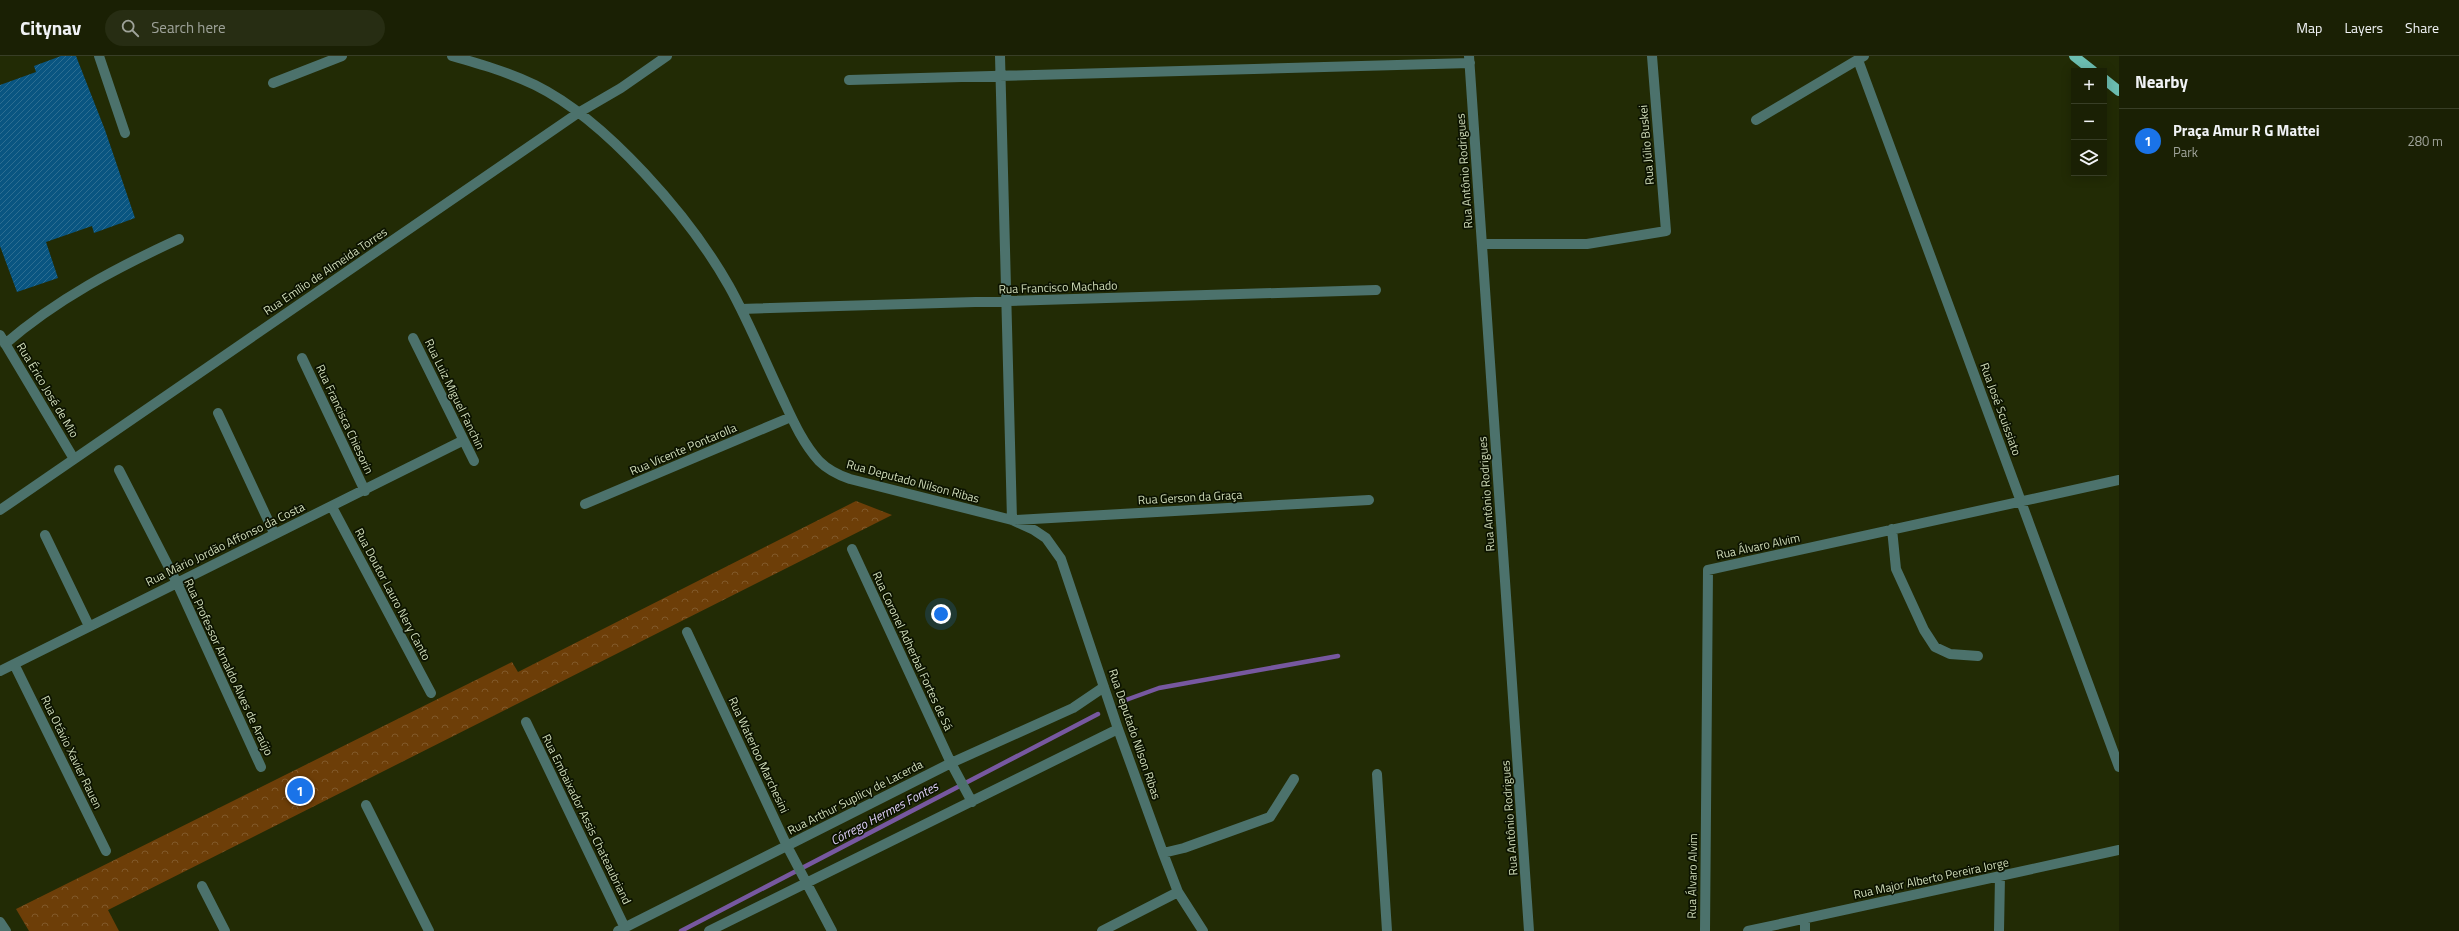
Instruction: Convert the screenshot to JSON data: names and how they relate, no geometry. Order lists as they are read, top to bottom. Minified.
{"streets":{"street":["Rua Júlio Buskei","Rua Antônio Rodrigues","Rua Emílio de Almeida Torres","Rua Francisco Machado","Rua Érico José de Mio","Rua Luiz Miguel Fanchin","Rua José Scuissiato","Rua Francisca Chiesorin","Rua Vicente Pontarolla","Rua Deputado Nilson Ribas","Rua Gerson da Graça","Rua Mário Jordão Affonso da Costa","Rua Álvaro Alvim","Rua Doutor Lauro Nery Canto","Rua Coronel Adherbal Fortes de Sá","Rua Professor Arnaldo Alves de Araújo","Rua Otávio Xavier Rauen","Rua Waterloo Marchesini","Rua Arthur Suplicy de Lacerda","Rua Embaixador Assis Chateaubriand","Rua Major Alberto Pereira Jorge"]},"crossings":[["Rua Júlio Buskei","Rua Antônio Rodrigues"],["Rua Emílio de Almeida Torres","Rua Érico José de Mio"],["Rua Emílio de Almeida Torres","Rua Deputado Nilson Ribas"],["Rua Francisco Machado","Rua Deputado Nilson Ribas"],["Rua Luiz Miguel Fanchin","Rua Mário Jordão Affonso da Costa"],["Rua José Scuissiato","Rua Álvaro Alvim"],["Rua Francisca Chiesorin","Rua Mário Jordão Affonso da Costa"],["Rua Vicente Pontarolla","Rua Deputado Nilson Ribas"],["Rua Deputado Nilson Ribas","Rua Gerson da Graça"],["Rua Deputado Nilson Ribas","Rua Arthur Suplicy de Lacerda"],["Rua Mário Jordão Affonso da Costa","Rua Doutor Lauro Nery Canto"],["Rua Mário Jordão Affonso da Costa","Rua Professor Arnaldo Alves de Araújo"],["Rua Mário Jordão Affonso da Costa","Rua Otávio Xavier Rauen"],["Rua Coronel Adherbal Fortes de Sá","Rua Arthur Suplicy de Lacerda"],["Rua Waterloo Marchesini","Rua Arthur Suplicy de Lacerda"],["Rua Arthur Suplicy de Lacerda","Rua Embaixador Assis Chateaubriand"]],"water":["Córrego Hermes Fontes"],"page":{"header":"Citynav","search":"Search here","nav":["Map","Layers","Share"],"heading":"Nearby","map_buttons":["+","−"],"list":[{"mark":"1","name":"Praça Amur R G Mattei","note":"Park","value":"280 m"}],"pins":"1"}}
